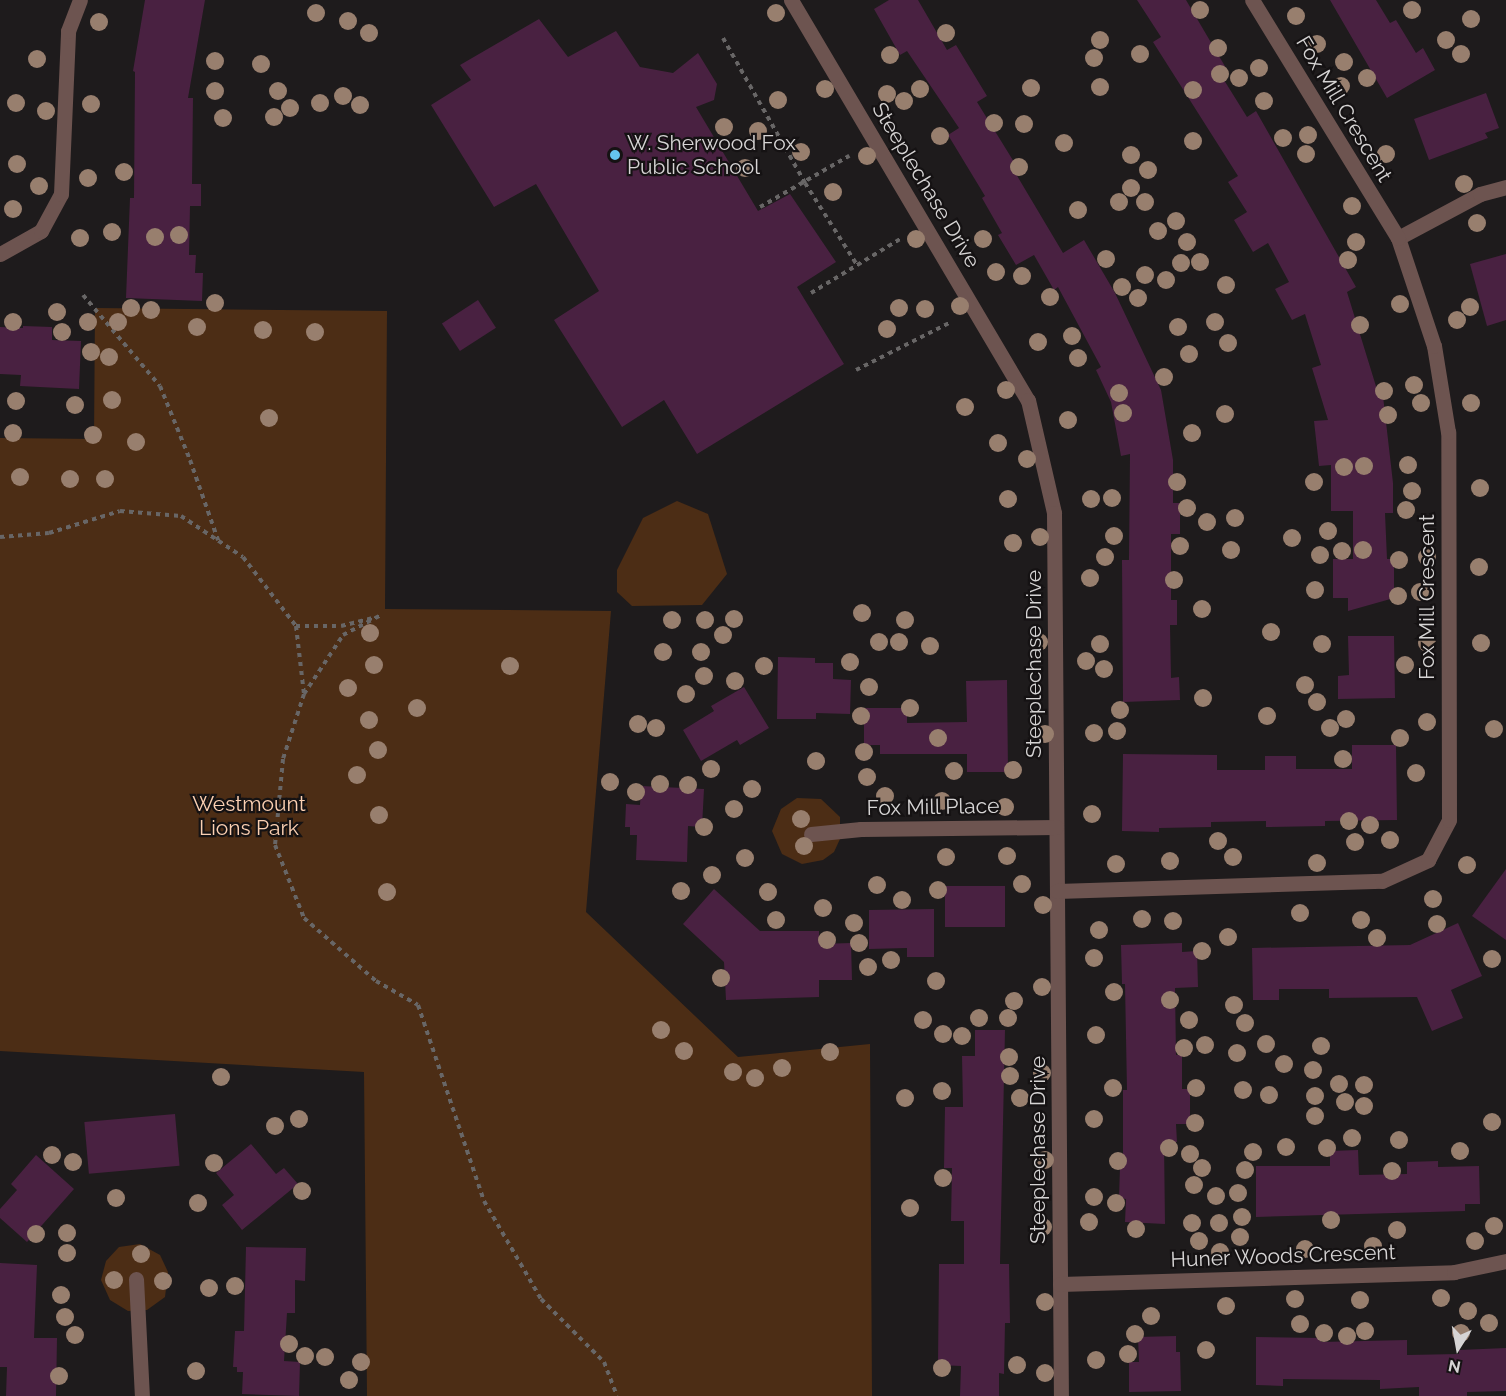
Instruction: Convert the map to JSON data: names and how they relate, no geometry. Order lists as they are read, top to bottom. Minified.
{"streets":{"street":["Fox Mill Crescent","Steeplechase Drive","Fox Mill Place","Huner Woods Crescent"]},"crossings":[["Fox Mill Crescent","Steeplechase Drive"],["Steeplechase Drive","Fox Mill Place"],["Steeplechase Drive","Huner Woods Crescent"]],"parks":["Westmount Lions Park"],"places":["W. Sherwood Fox Public School"],"north":"bottom"}
